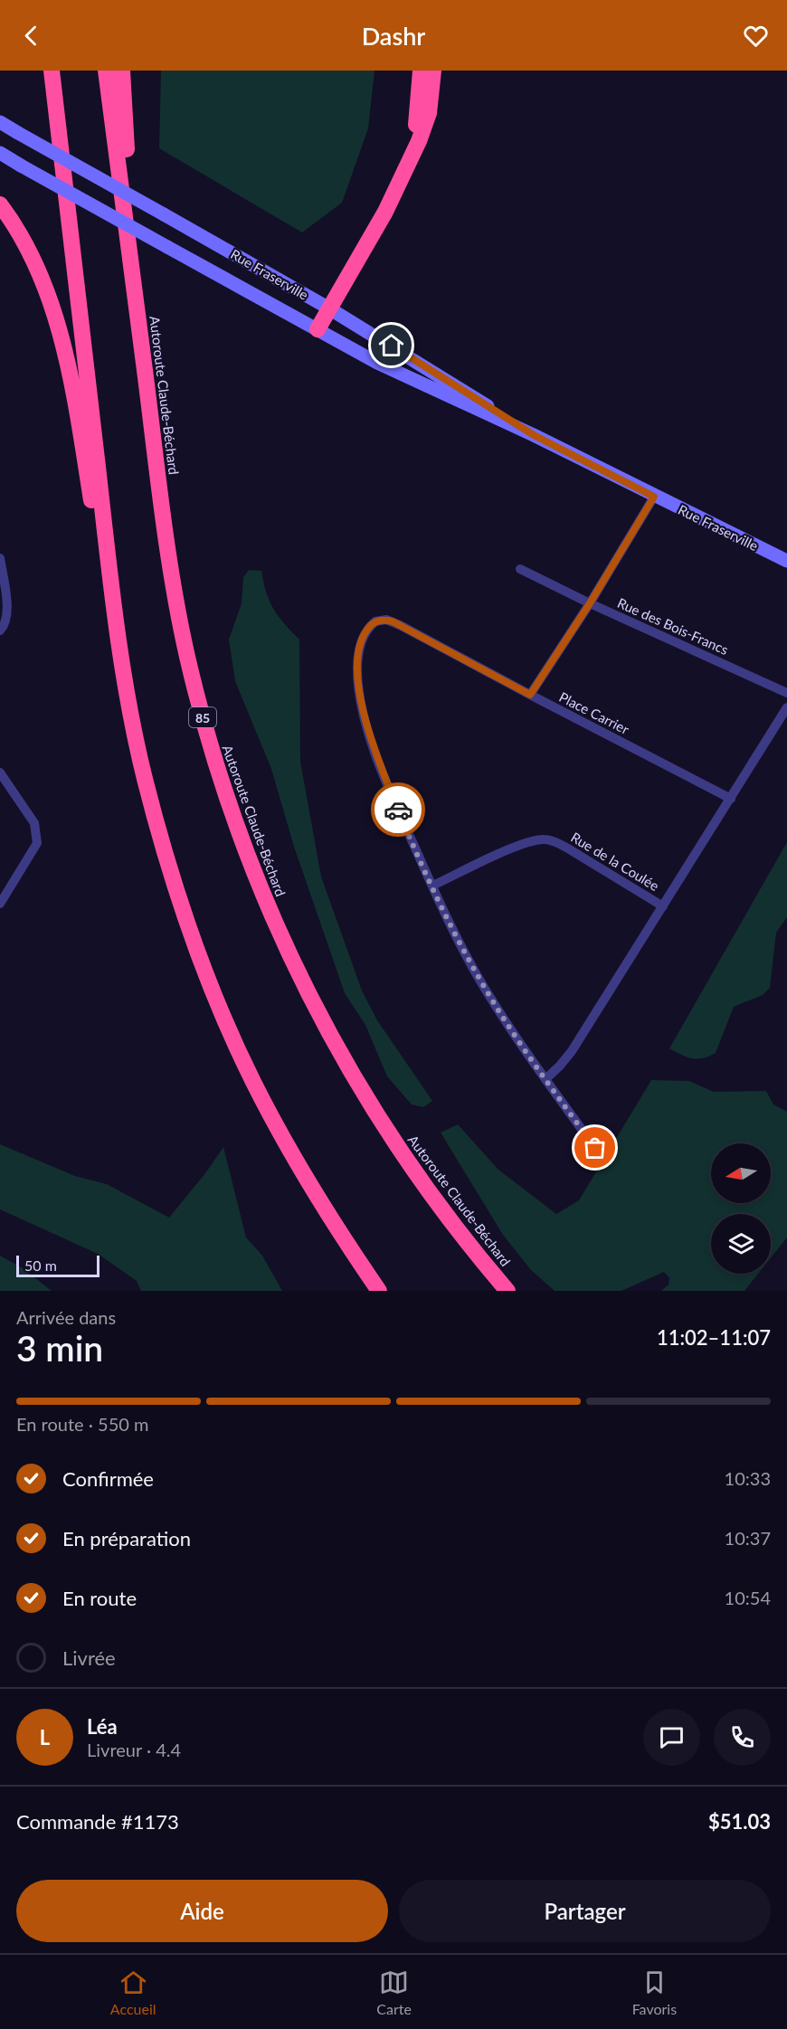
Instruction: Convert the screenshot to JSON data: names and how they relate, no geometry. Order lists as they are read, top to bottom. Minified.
{"streets":{"highway":["Autoroute Claude-Béchard","85"],"street":["Rue Fraserville","Rue des Bois-Francs","Place Carrier","Rue de la Coulée"]},"crossings":[["Place Carrier","Rue de la Coulée"]],"scale_bar":"50 m","north":"left","page":{"header":"Dashr","scale":"50 m","heading":["3 min","Arrivée dans","11:02–11:07"],"panel":["Léa","Livreur · 4.4","Commande #1173","$51.03"],"bar":"En route · 550 m","list":[["Confirmée","10:33"],["En préparation","10:37"],["En route","10:54"],"Livrée"],"round":"L","buttons":["Aide","Partager"],"tabs":["Accueil","Carte","Favoris"]}}
